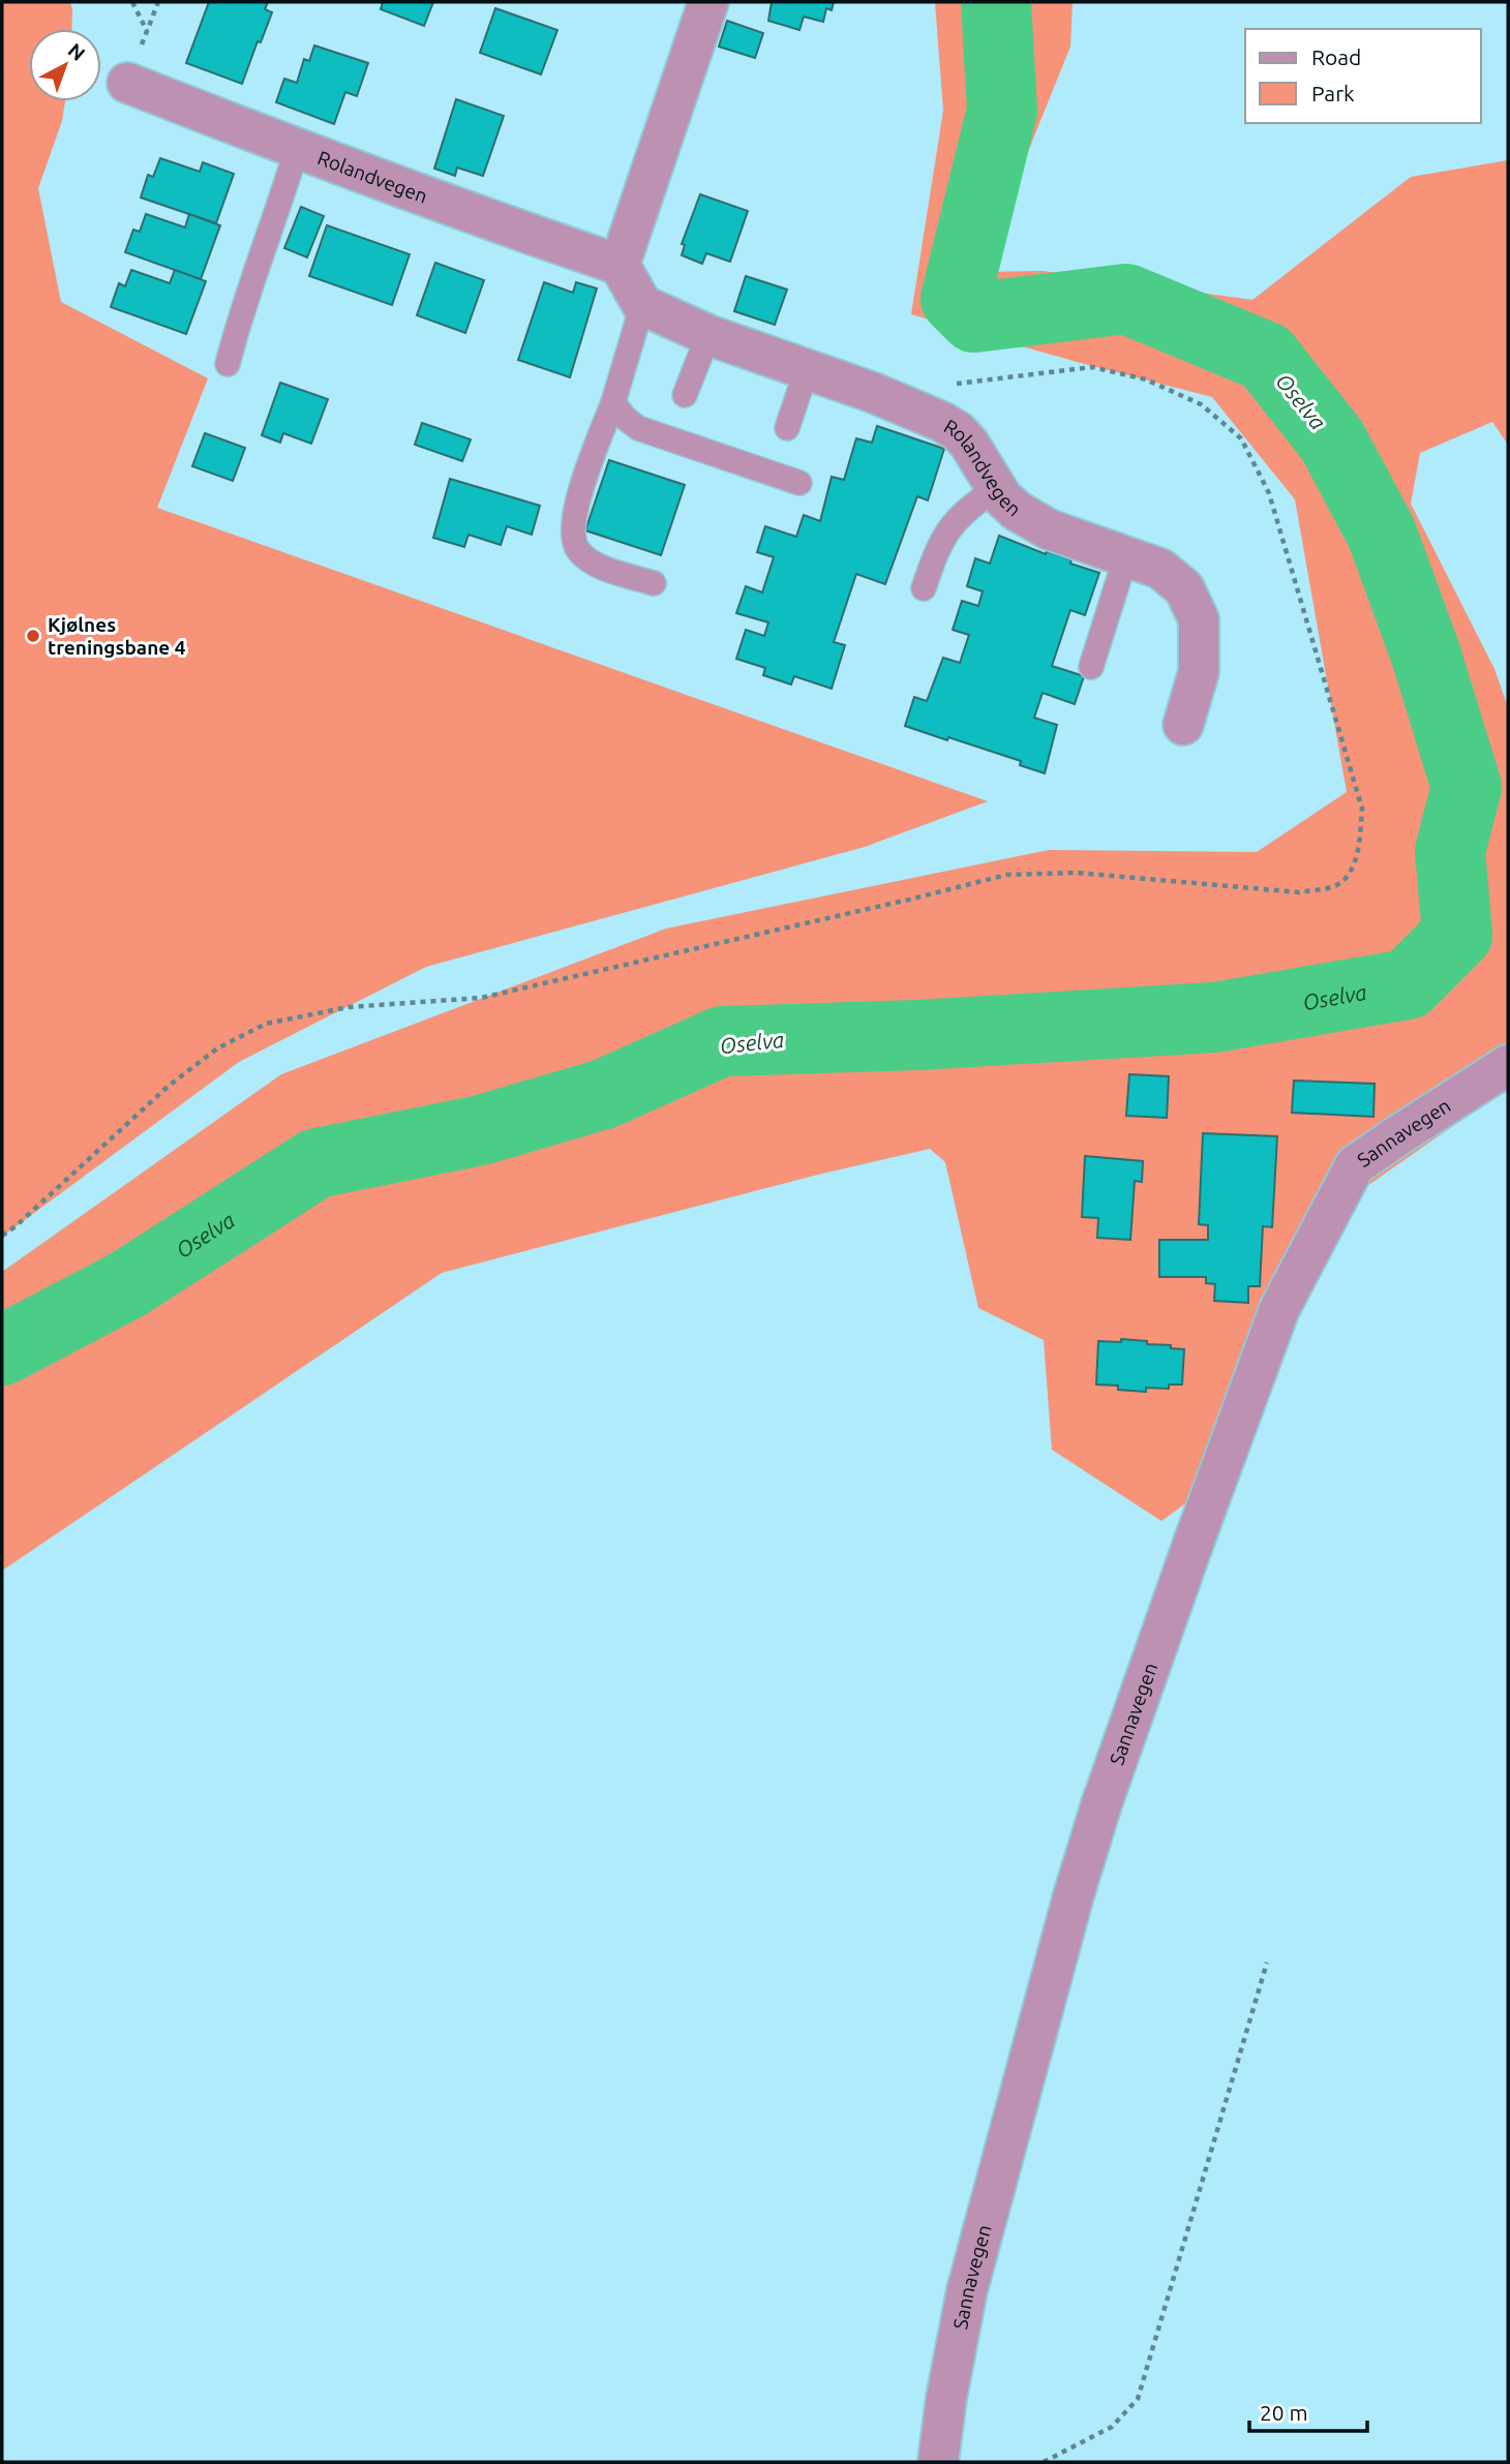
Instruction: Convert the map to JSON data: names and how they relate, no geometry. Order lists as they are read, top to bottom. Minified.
{"streets":{"street":["Rolandvegen","Sannavegen"]},"water":["Oselva"],"places":["Kjølnes treningsbane 4"],"legend":["Road","Park"],"scale_bar":"20 m","north":"top right"}
